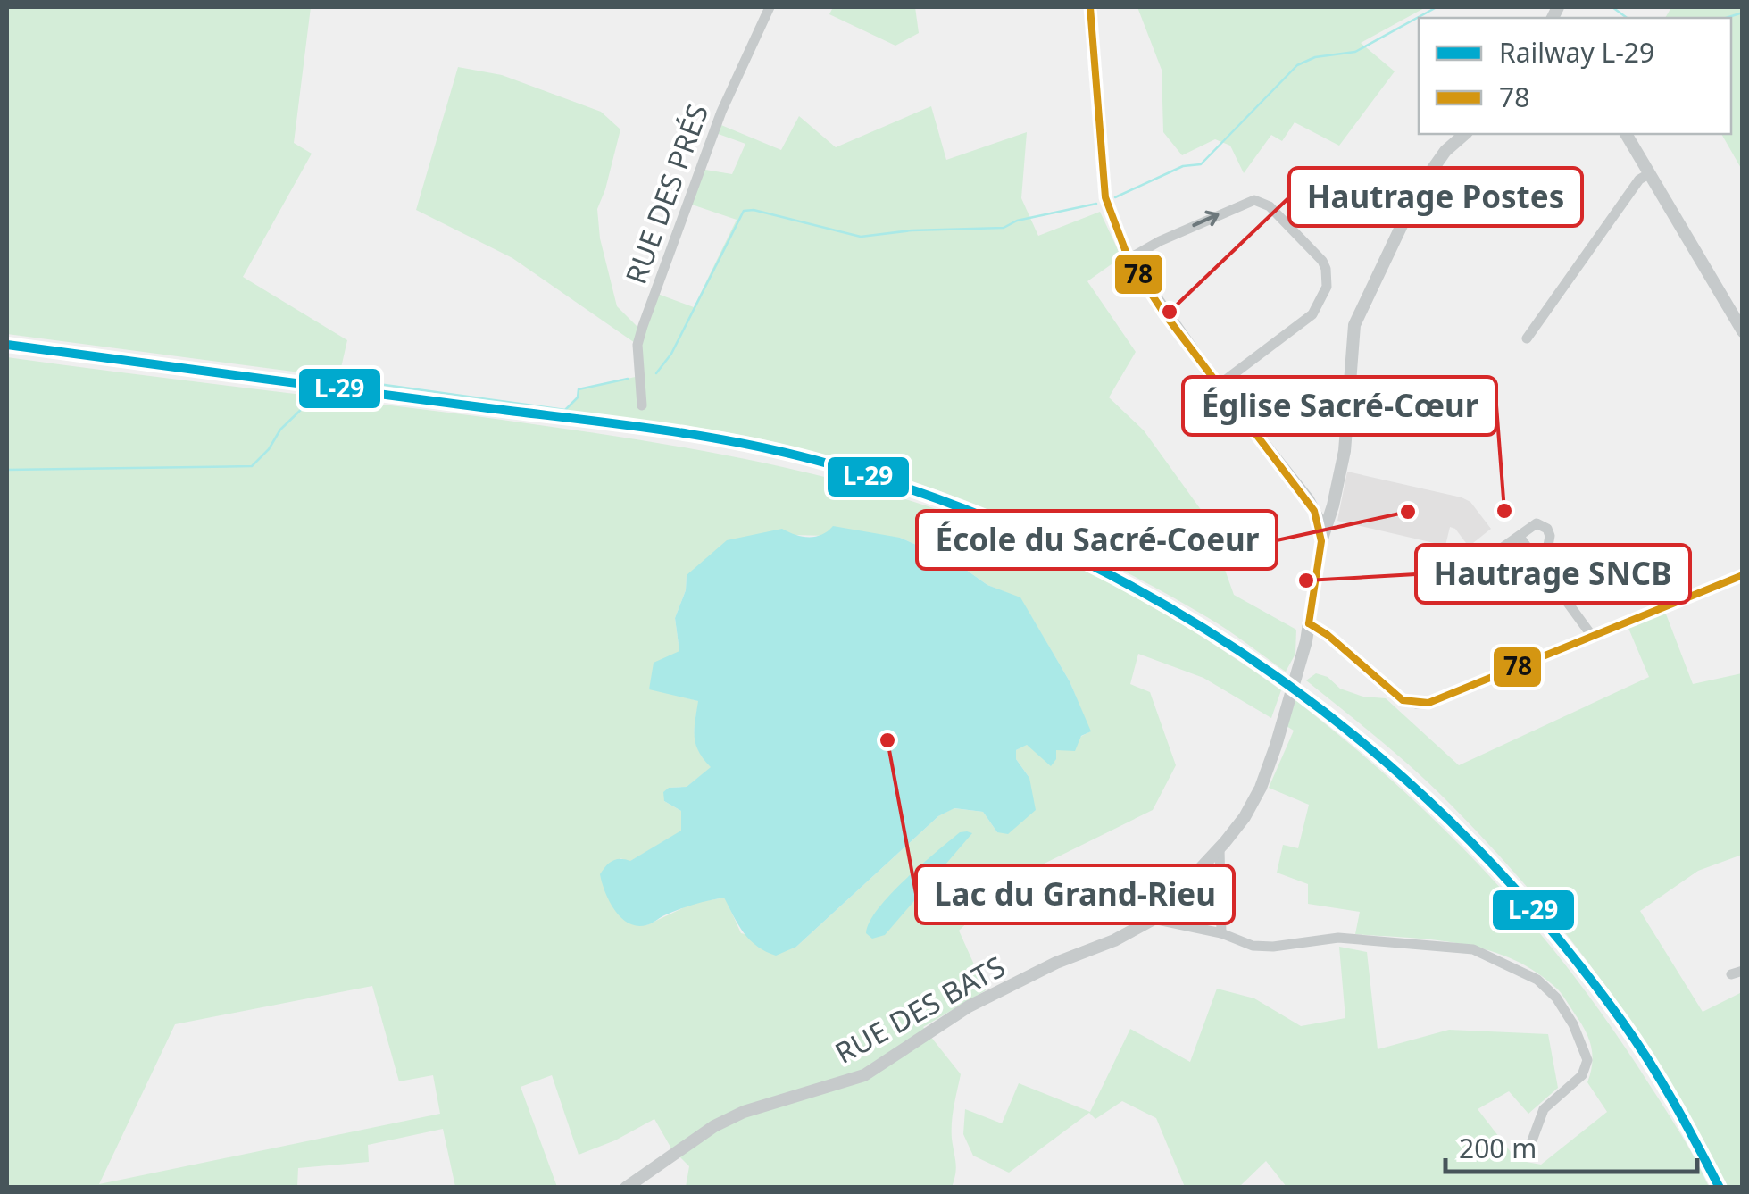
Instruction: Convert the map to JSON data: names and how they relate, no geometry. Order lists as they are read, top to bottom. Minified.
{"streets":{"street":["RUE DES PRÉS","RUE DES BATS"]},"places":["Hautrage Postes","Église Sacré-Cœur","École du Sacré-Coeur","Hautrage SNCB","Lac du Grand-Rieu"],"lines":["transit line 78","rail line L-29"],"legend":["Railway L-29","78"],"scale_bar":"200 m"}
